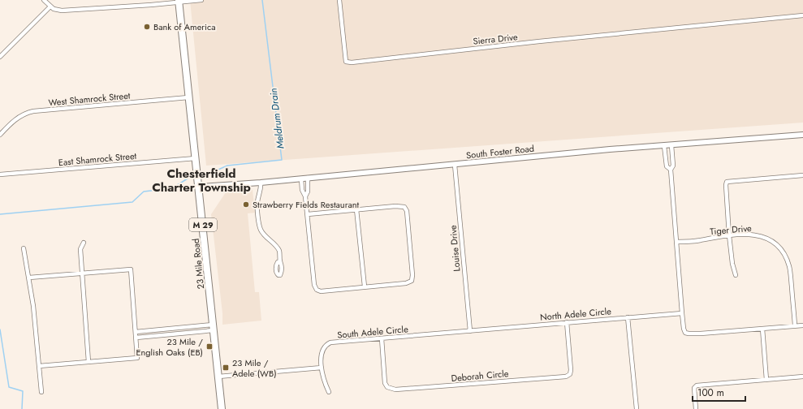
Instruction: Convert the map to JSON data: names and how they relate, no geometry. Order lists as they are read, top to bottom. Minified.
{"streets":{"main road":["M 29","23 Mile Road"],"street":["Sierra Drive","West Shamrock Street","South Foster Road","East Shamrock Street","Tiger Drive","Louise Drive","North Adele Circle","South Adele Circle","Deborah Circle"]},"crossings":[["West Shamrock Street","23 Mile Road"],["South Foster Road","Louise Drive"],["South Foster Road","23 Mile Road"],["East Shamrock Street","23 Mile Road"],["Louise Drive","North Adele Circle"],["Louise Drive","South Adele Circle"],["North Adele Circle","South Adele Circle"],["North Adele Circle","Deborah Circle"],["South Adele Circle","Deborah Circle"]],"districts":["Chesterfield Charter Township"],"water":["Meldrum Drain"],"places":{"other":["Bank of America","Strawberry Fields Restaurant"],"transit":["23 Mile / English Oaks (EB)","23 Mile / Adele (WB)"]},"scale_bar":"100 m"}
